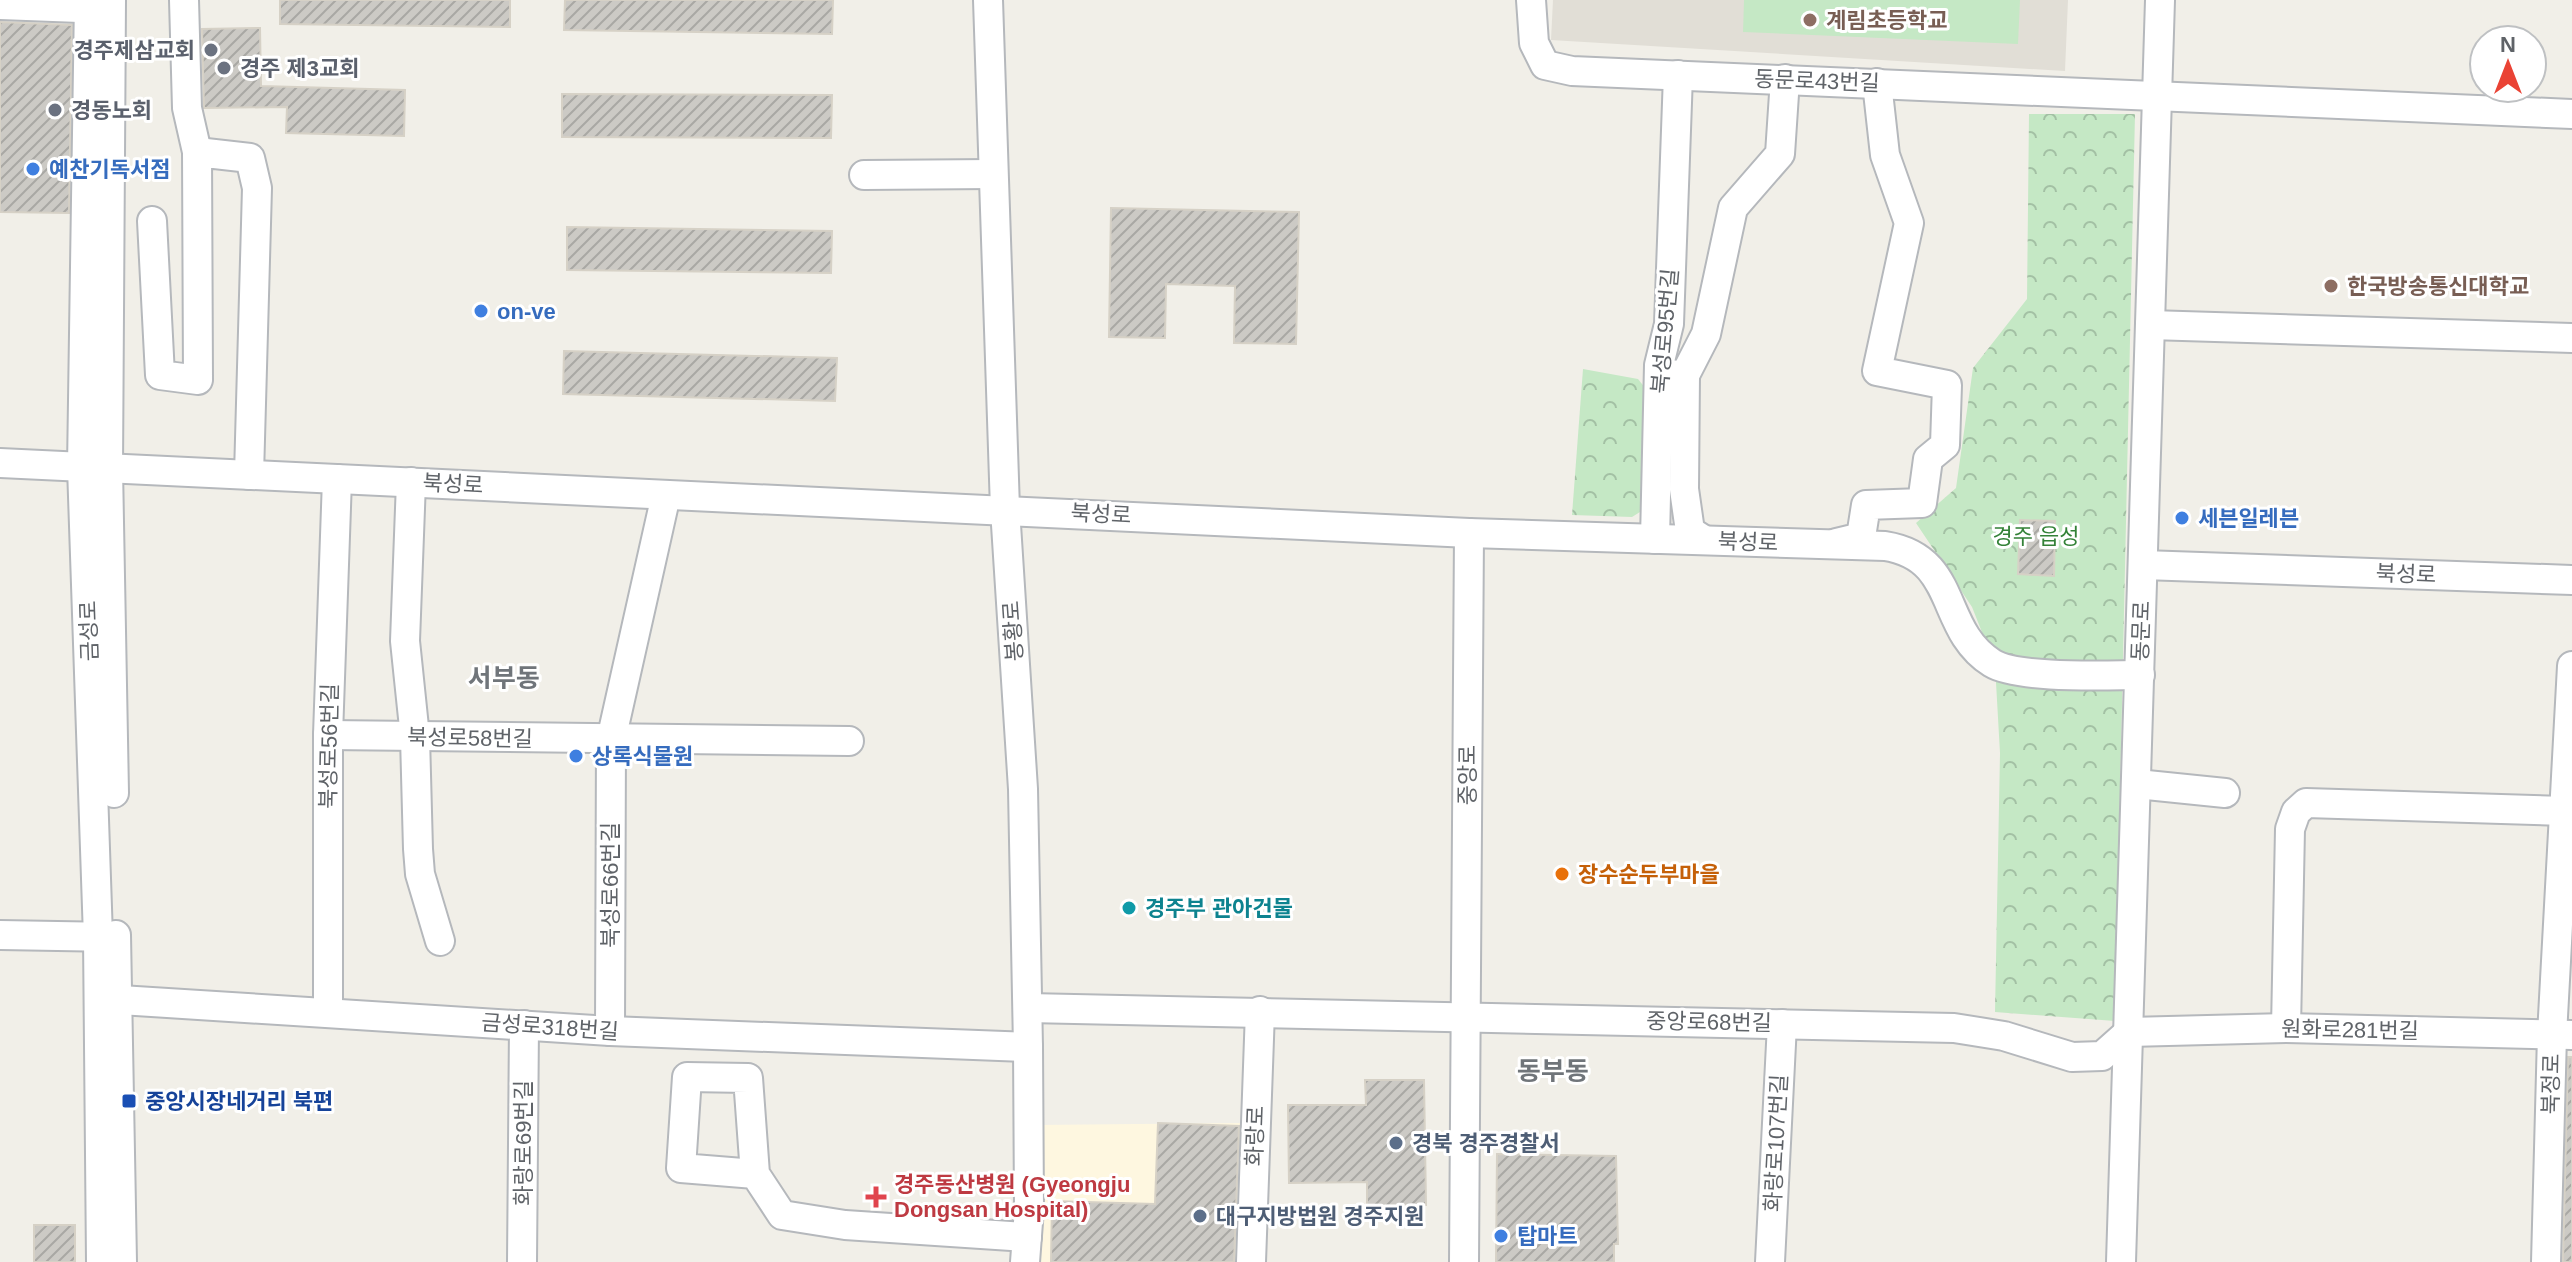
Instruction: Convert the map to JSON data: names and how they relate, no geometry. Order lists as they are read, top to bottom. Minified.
{"streets":{"street":["동문로43번길","북성로95번길","북성로","금성로","봉황로","동문로","북성로58번길","북성로56번길","중앙로","북성로66번길","중앙로68번길","금성로318번길","원화로281번길","북정로","화랑로","화랑로69번길","화랑로107번길"]},"crossings":[["동문로43번길","북성로95번길"],["동문로43번길","동문로"],["북성로95번길","북성로"],["북성로","금성로"],["북성로","봉황로"],["북성로","동문로"],["북성로","북성로56번길"],["북성로","중앙로"],["북성로","북성로66번길"],["금성로","금성로318번길"],["봉황로","금성로318번길"],["동문로","중앙로68번길"],["동문로","원화로281번길"],["북성로58번길","북성로56번길"],["북성로58번길","북성로66번길"],["북성로56번길","금성로318번길"],["중앙로","중앙로68번길"],["북성로66번길","금성로318번길"],["중앙로68번길","원화로281번길"],["중앙로68번길","화랑로107번길"],["금성로318번길","화랑로69번길"],["원화로281번길","북정로"]],"districts":["서부동","동부동"],"parks":["경주 읍성"],"places":{"other":["계림초등학교","경주제삼교회","경주 제3교회","경동노회","예찬기독서점","한국방송통신대학교","on-ve","세븐일레븐","상록식물원","장수순두부마을","경주부 관아건물","경북 경주경찰서","대구지방법원 경주지원","탑마트"],"transit":["중앙시장네거리 북편"],"health":["경주동산병원 (Gyeongju Dongsan Hospital)"]},"north":"top"}
